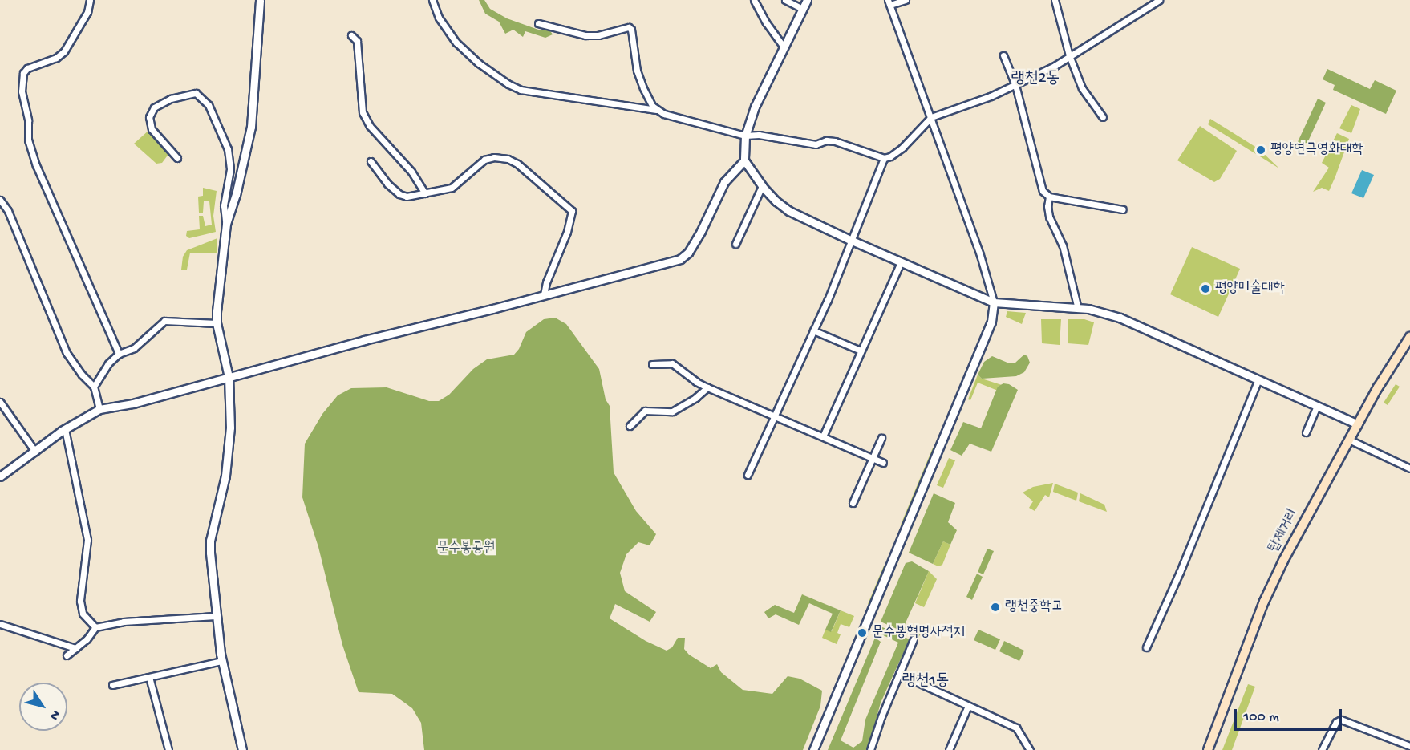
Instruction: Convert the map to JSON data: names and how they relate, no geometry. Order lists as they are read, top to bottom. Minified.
{"streets":{"main road":["탑제거리"]},"districts":["랭천2동","랭천1동"],"parks":["문수봉공원"],"places":["평양연극영화대학","평양미술대학","랭천중학교","문수봉혁명사적지"],"scale_bar":"100 m","north":"bottom right"}
